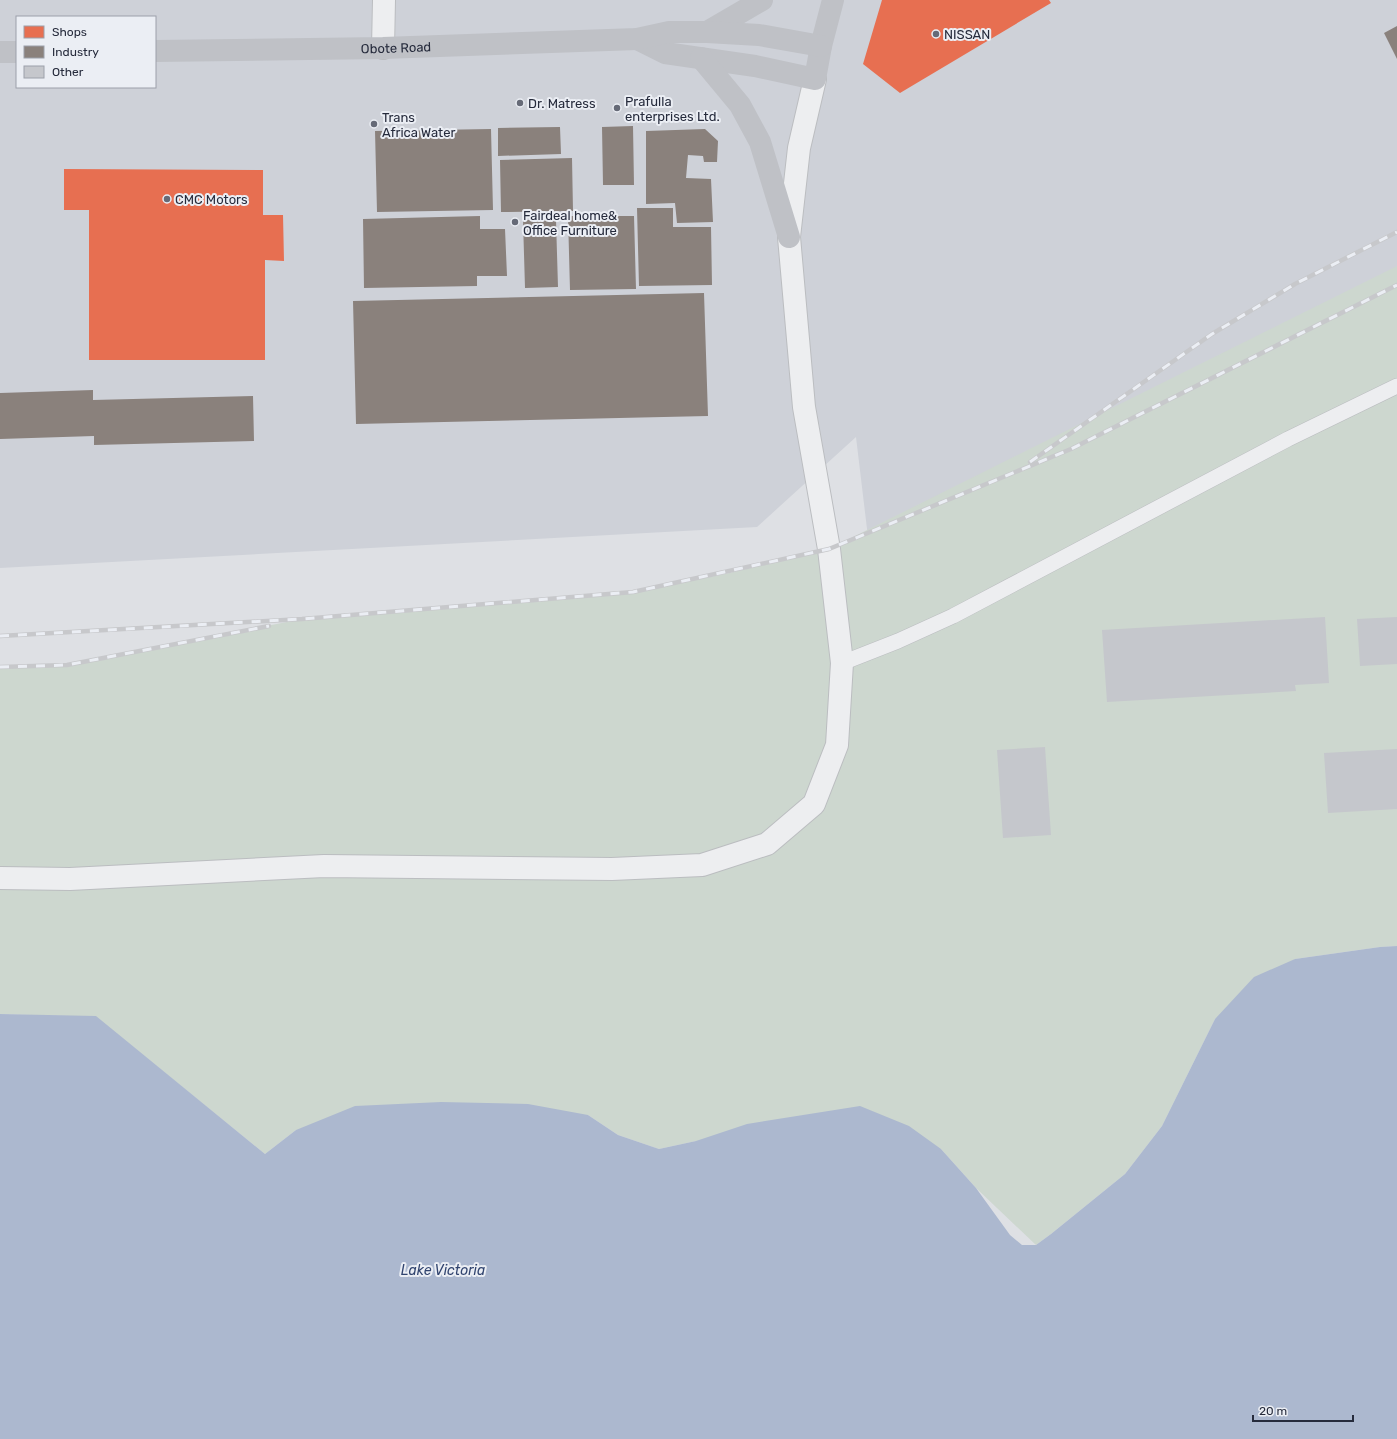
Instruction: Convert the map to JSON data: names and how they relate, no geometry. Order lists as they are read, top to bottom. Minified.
{"streets":{"main road":["Obote Road"]},"water":["Lake Victoria"],"places":["NISSAN","Dr. Matress","Prafulla enterprises Ltd.","Trans Africa Water","CMC Motors","Fairdeal home& Office Furniture"],"legend":["Shops","Industry","Other"],"scale_bar":"20 m"}
